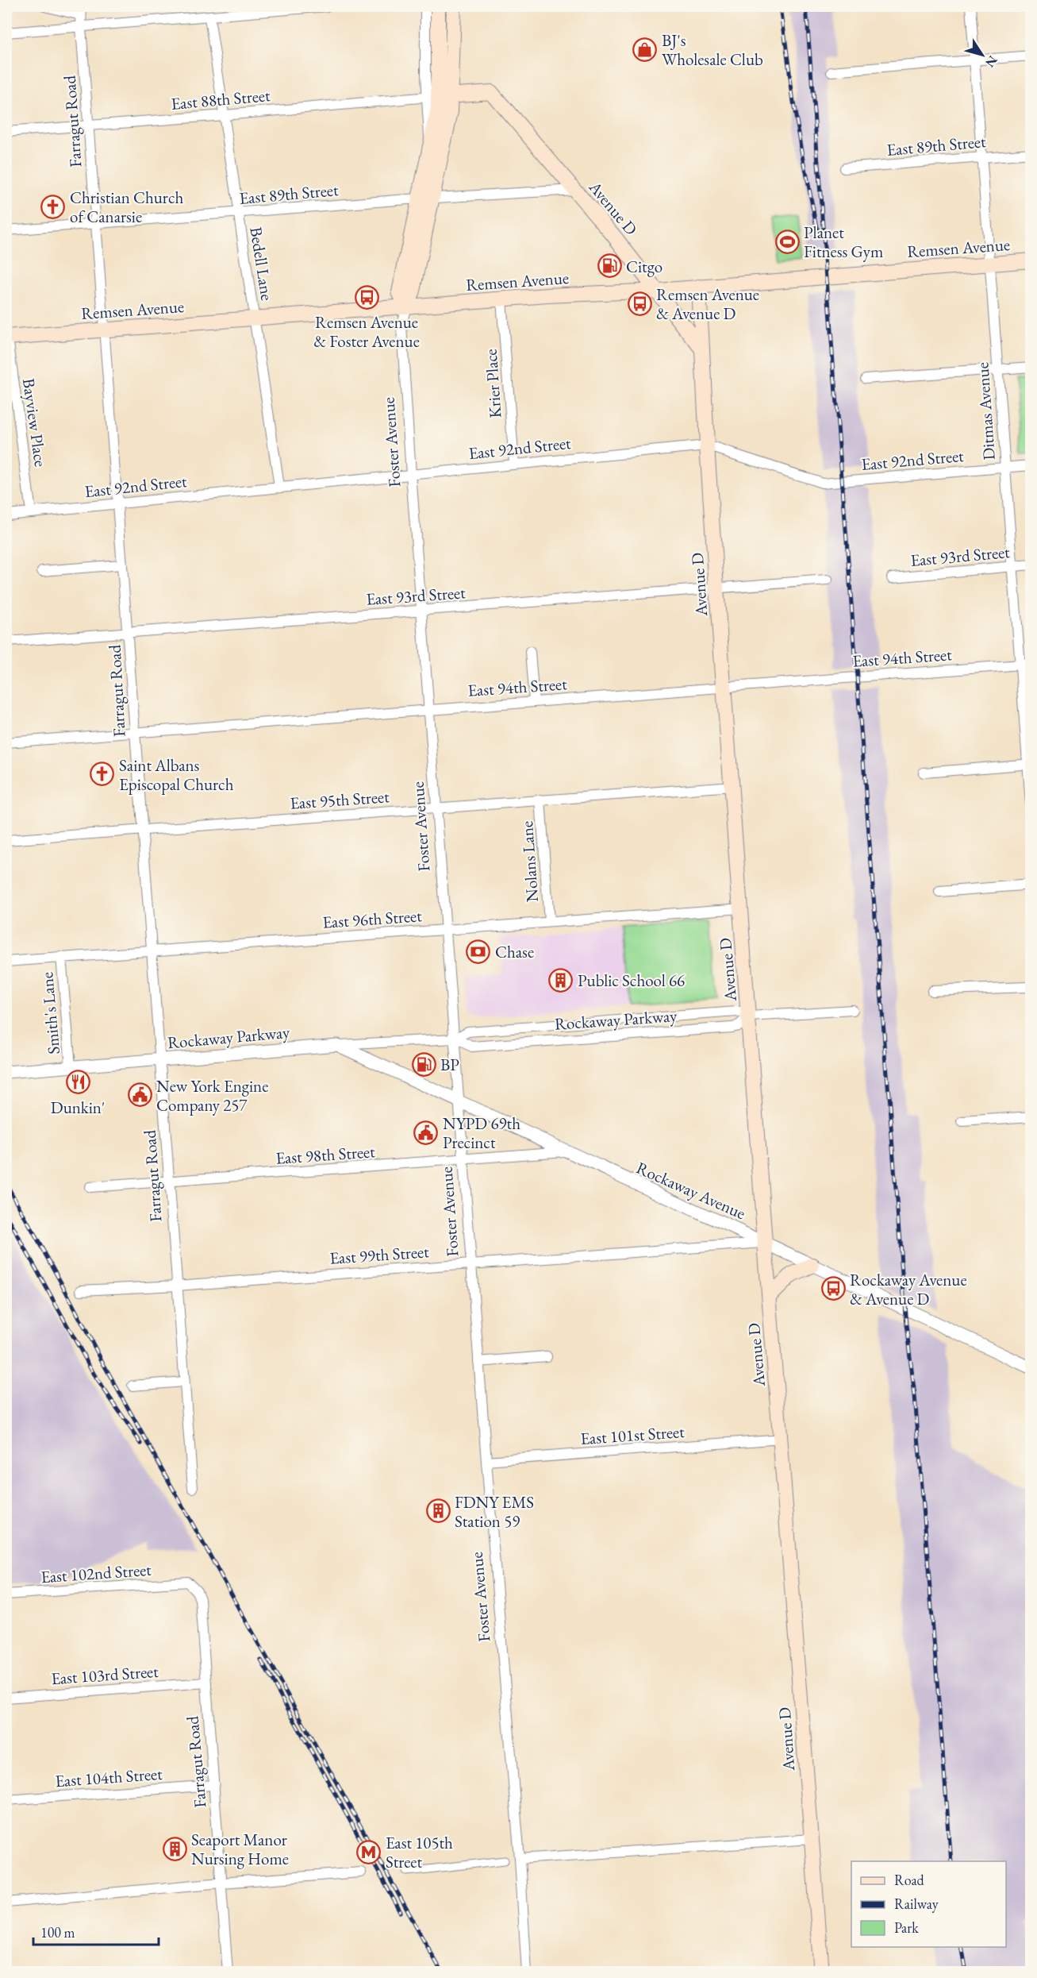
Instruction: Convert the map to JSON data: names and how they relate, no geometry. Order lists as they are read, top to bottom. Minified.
{"streets":{"main road":["Avenue D","Remsen Avenue","Foster Avenue"],"street":["East 88th Street","Farragut Road","East 89th Street","Bedell Lane","Krier Place","Ditmas Avenue","Bayview Place","East 92nd Street","East 93rd Street","East 94th Street","East 95th Street","Nolans Lane","East 96th Street","Smith's Lane","Rockaway Parkway","East 98th Street","Rockaway Avenue","East 99th Street","East 101st Street","East 102nd Street","East 103rd Street","East 104th Street"]},"crossings":[["East 88th Street","Farragut Road"],["East 88th Street","Avenue D"],["East 88th Street","Bedell Lane"],["East 88th Street","Foster Avenue"],["Farragut Road","East 89th Street"],["Farragut Road","Remsen Avenue"],["Farragut Road","East 92nd Street"],["Farragut Road","East 93rd Street"],["Farragut Road","East 94th Street"],["Farragut Road","East 95th Street"],["Farragut Road","East 96th Street"],["Farragut Road","Rockaway Parkway"],["Farragut Road","East 98th Street"],["Farragut Road","East 99th Street"],["Farragut Road","East 102nd Street"],["Farragut Road","East 103rd Street"],["Farragut Road","East 104th Street"],["East 89th Street","Avenue D"],["East 89th Street","Bedell Lane"],["East 89th Street","Ditmas Avenue"],["East 89th Street","Foster Avenue"],["Avenue D","Remsen Avenue"],["Avenue D","Foster Avenue"],["Avenue D","East 92nd Street"],["Avenue D","East 93rd Street"],["Avenue D","East 94th Street"],["Avenue D","East 95th Street"],["Avenue D","East 96th Street"],["Avenue D","Rockaway Parkway"],["Avenue D","Rockaway Avenue"],["Avenue D","East 99th Street"],["Avenue D","East 101st Street"],["Remsen Avenue","Bedell Lane"],["Remsen Avenue","Krier Place"],["Remsen Avenue","Ditmas Avenue"],["Remsen Avenue","Bayview Place"],["Remsen Avenue","Foster Avenue"],["Bedell Lane","East 92nd Street"],["Krier Place","East 92nd Street"],["Ditmas Avenue","East 92nd Street"],["Ditmas Avenue","East 93rd Street"],["Ditmas Avenue","East 94th Street"],["Bayview Place","East 92nd Street"],["Foster Avenue","East 92nd Street"],["Foster Avenue","East 93rd Street"],["Foster Avenue","East 94th Street"],["Foster Avenue","East 95th Street"],["Foster Avenue","East 96th Street"],["Foster Avenue","Rockaway Parkway"],["Foster Avenue","East 98th Street"],["Foster Avenue","Rockaway Avenue"],["Foster Avenue","East 99th Street"],["Foster Avenue","East 101st Street"],["East 95th Street","Nolans Lane"],["Nolans Lane","East 96th Street"],["East 96th Street","Smith's Lane"],["Smith's Lane","Rockaway Parkway"],["Rockaway Parkway","Rockaway Avenue"],["East 98th Street","Rockaway Avenue"],["Rockaway Avenue","East 99th Street"]],"places":{"shop":["BJ's Wholesale Club"],"church":["Christian Church of Canarsie","Saint Albans Episcopal Church"],"sports":["Planet Fitness Gym"],"fuel station":["Citgo","BP"],"bus stop":["Remsen Avenue & Foster Avenue","Remsen Avenue & Avenue D","Rockaway Avenue & Avenue D"],"bank":["Chase"],"building":["Public School 66","FDNY EMS Station 59","Seaport Manor Nursing Home"],"restaurant":["Dunkin'"],"public building":["New York Engine Company 257","NYPD 69th Precinct"],"metro station":["East 105th Street"]},"legend":["Road","Railway","Park"],"scale_bar":"100 m","north":"bottom right"}
